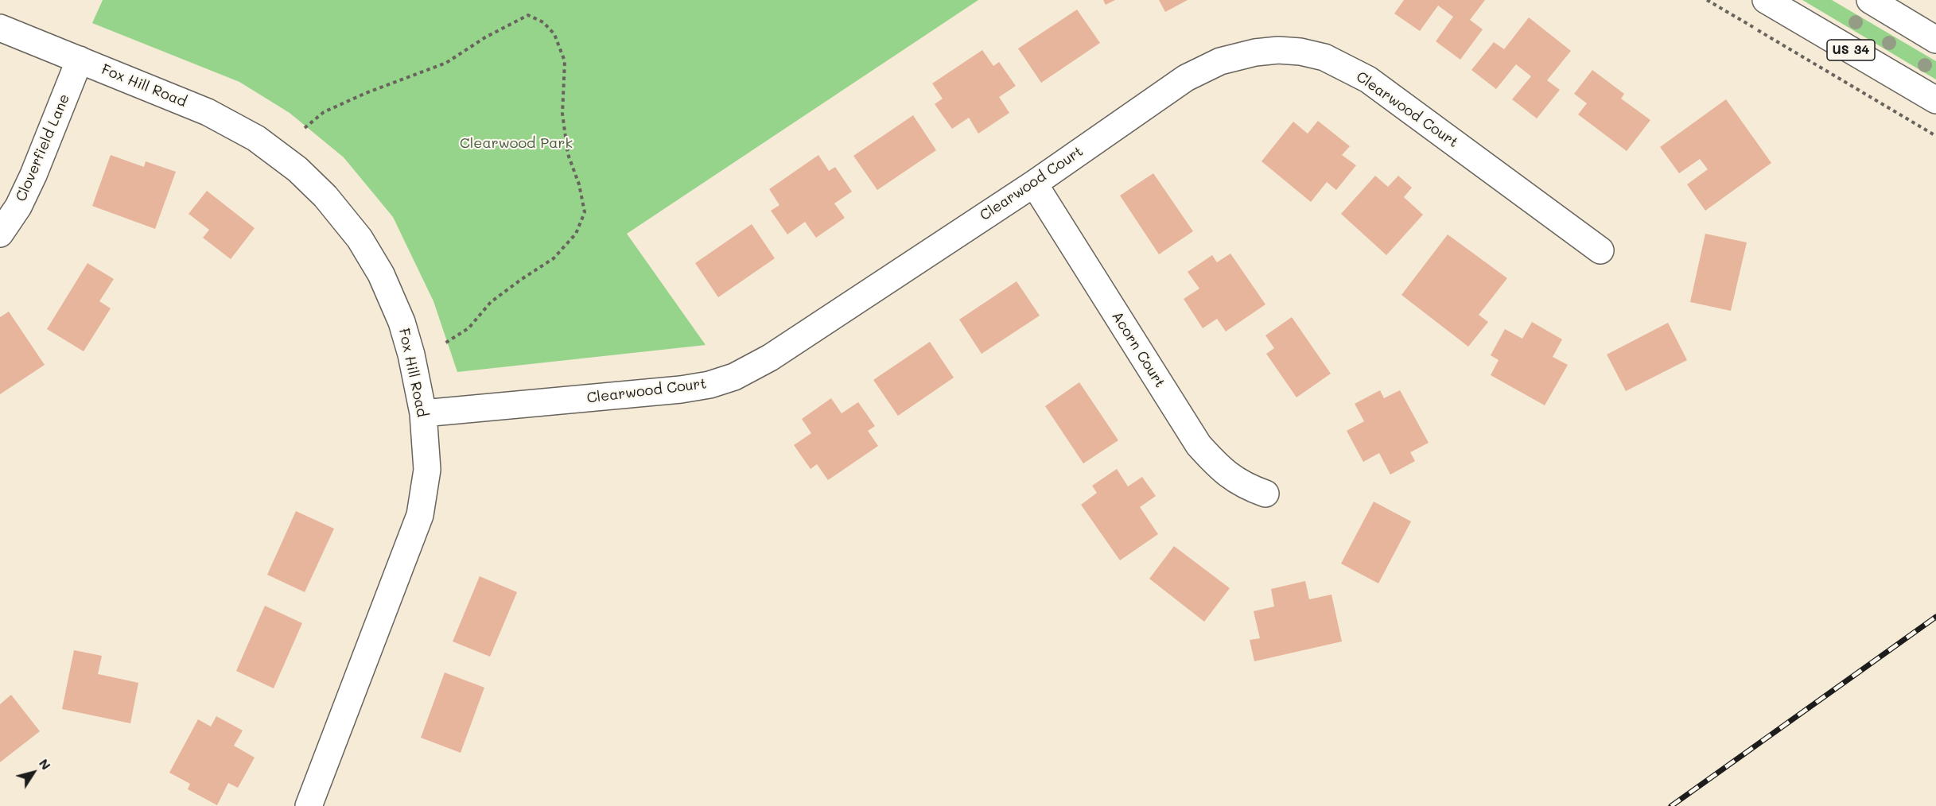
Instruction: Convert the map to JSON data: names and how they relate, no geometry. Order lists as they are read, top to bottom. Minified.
{"streets":{"street":["US 34","Fox Hill Road","Clearwood Court","Cloverfield Lane","Acorn Court"]},"crossings":[["Fox Hill Road","Clearwood Court"],["Fox Hill Road","Cloverfield Lane"],["Clearwood Court","Acorn Court"]],"parks":["Clearwood Park"],"north":"top right"}
